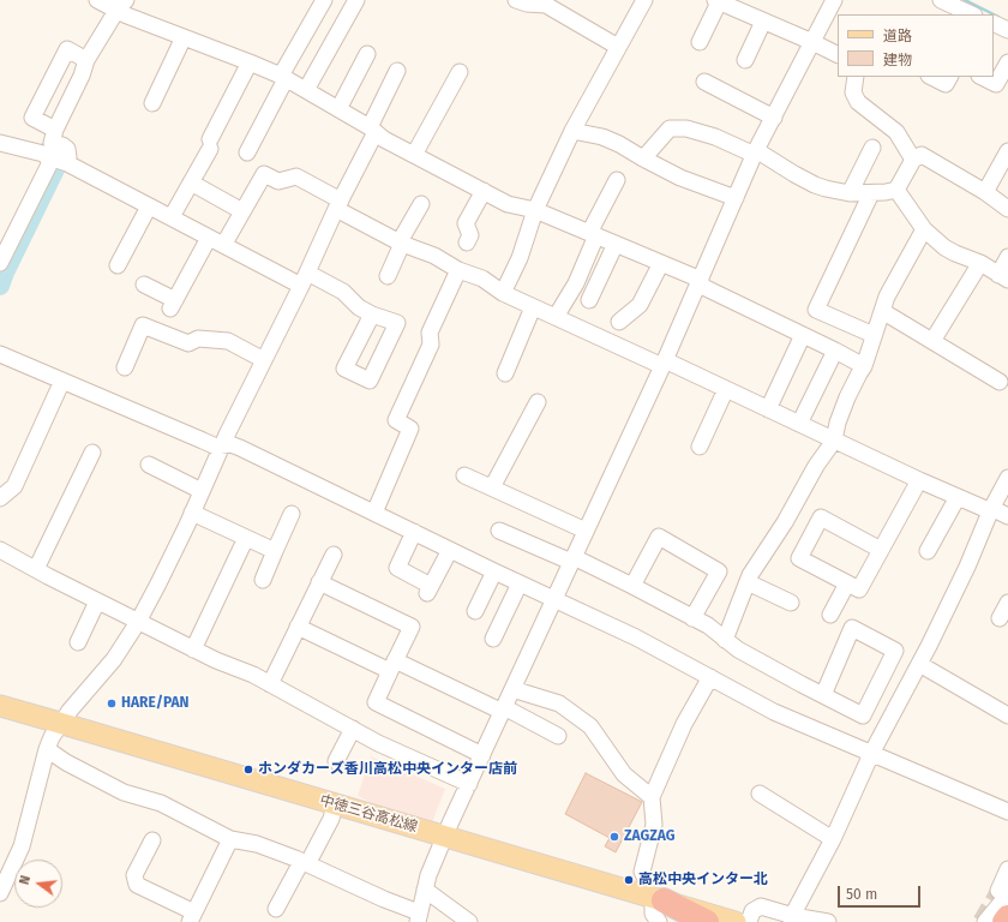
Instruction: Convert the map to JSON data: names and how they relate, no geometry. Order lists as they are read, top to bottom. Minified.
{"streets":{"main road":["中徳三谷高松線"]},"places":["HARE/PAN","ホンダカーズ香川高松中央インター店前","ZAGZAG","高松中央インター北"],"legend":["道路","建物"],"scale_bar":"50 m","north":"left"}
